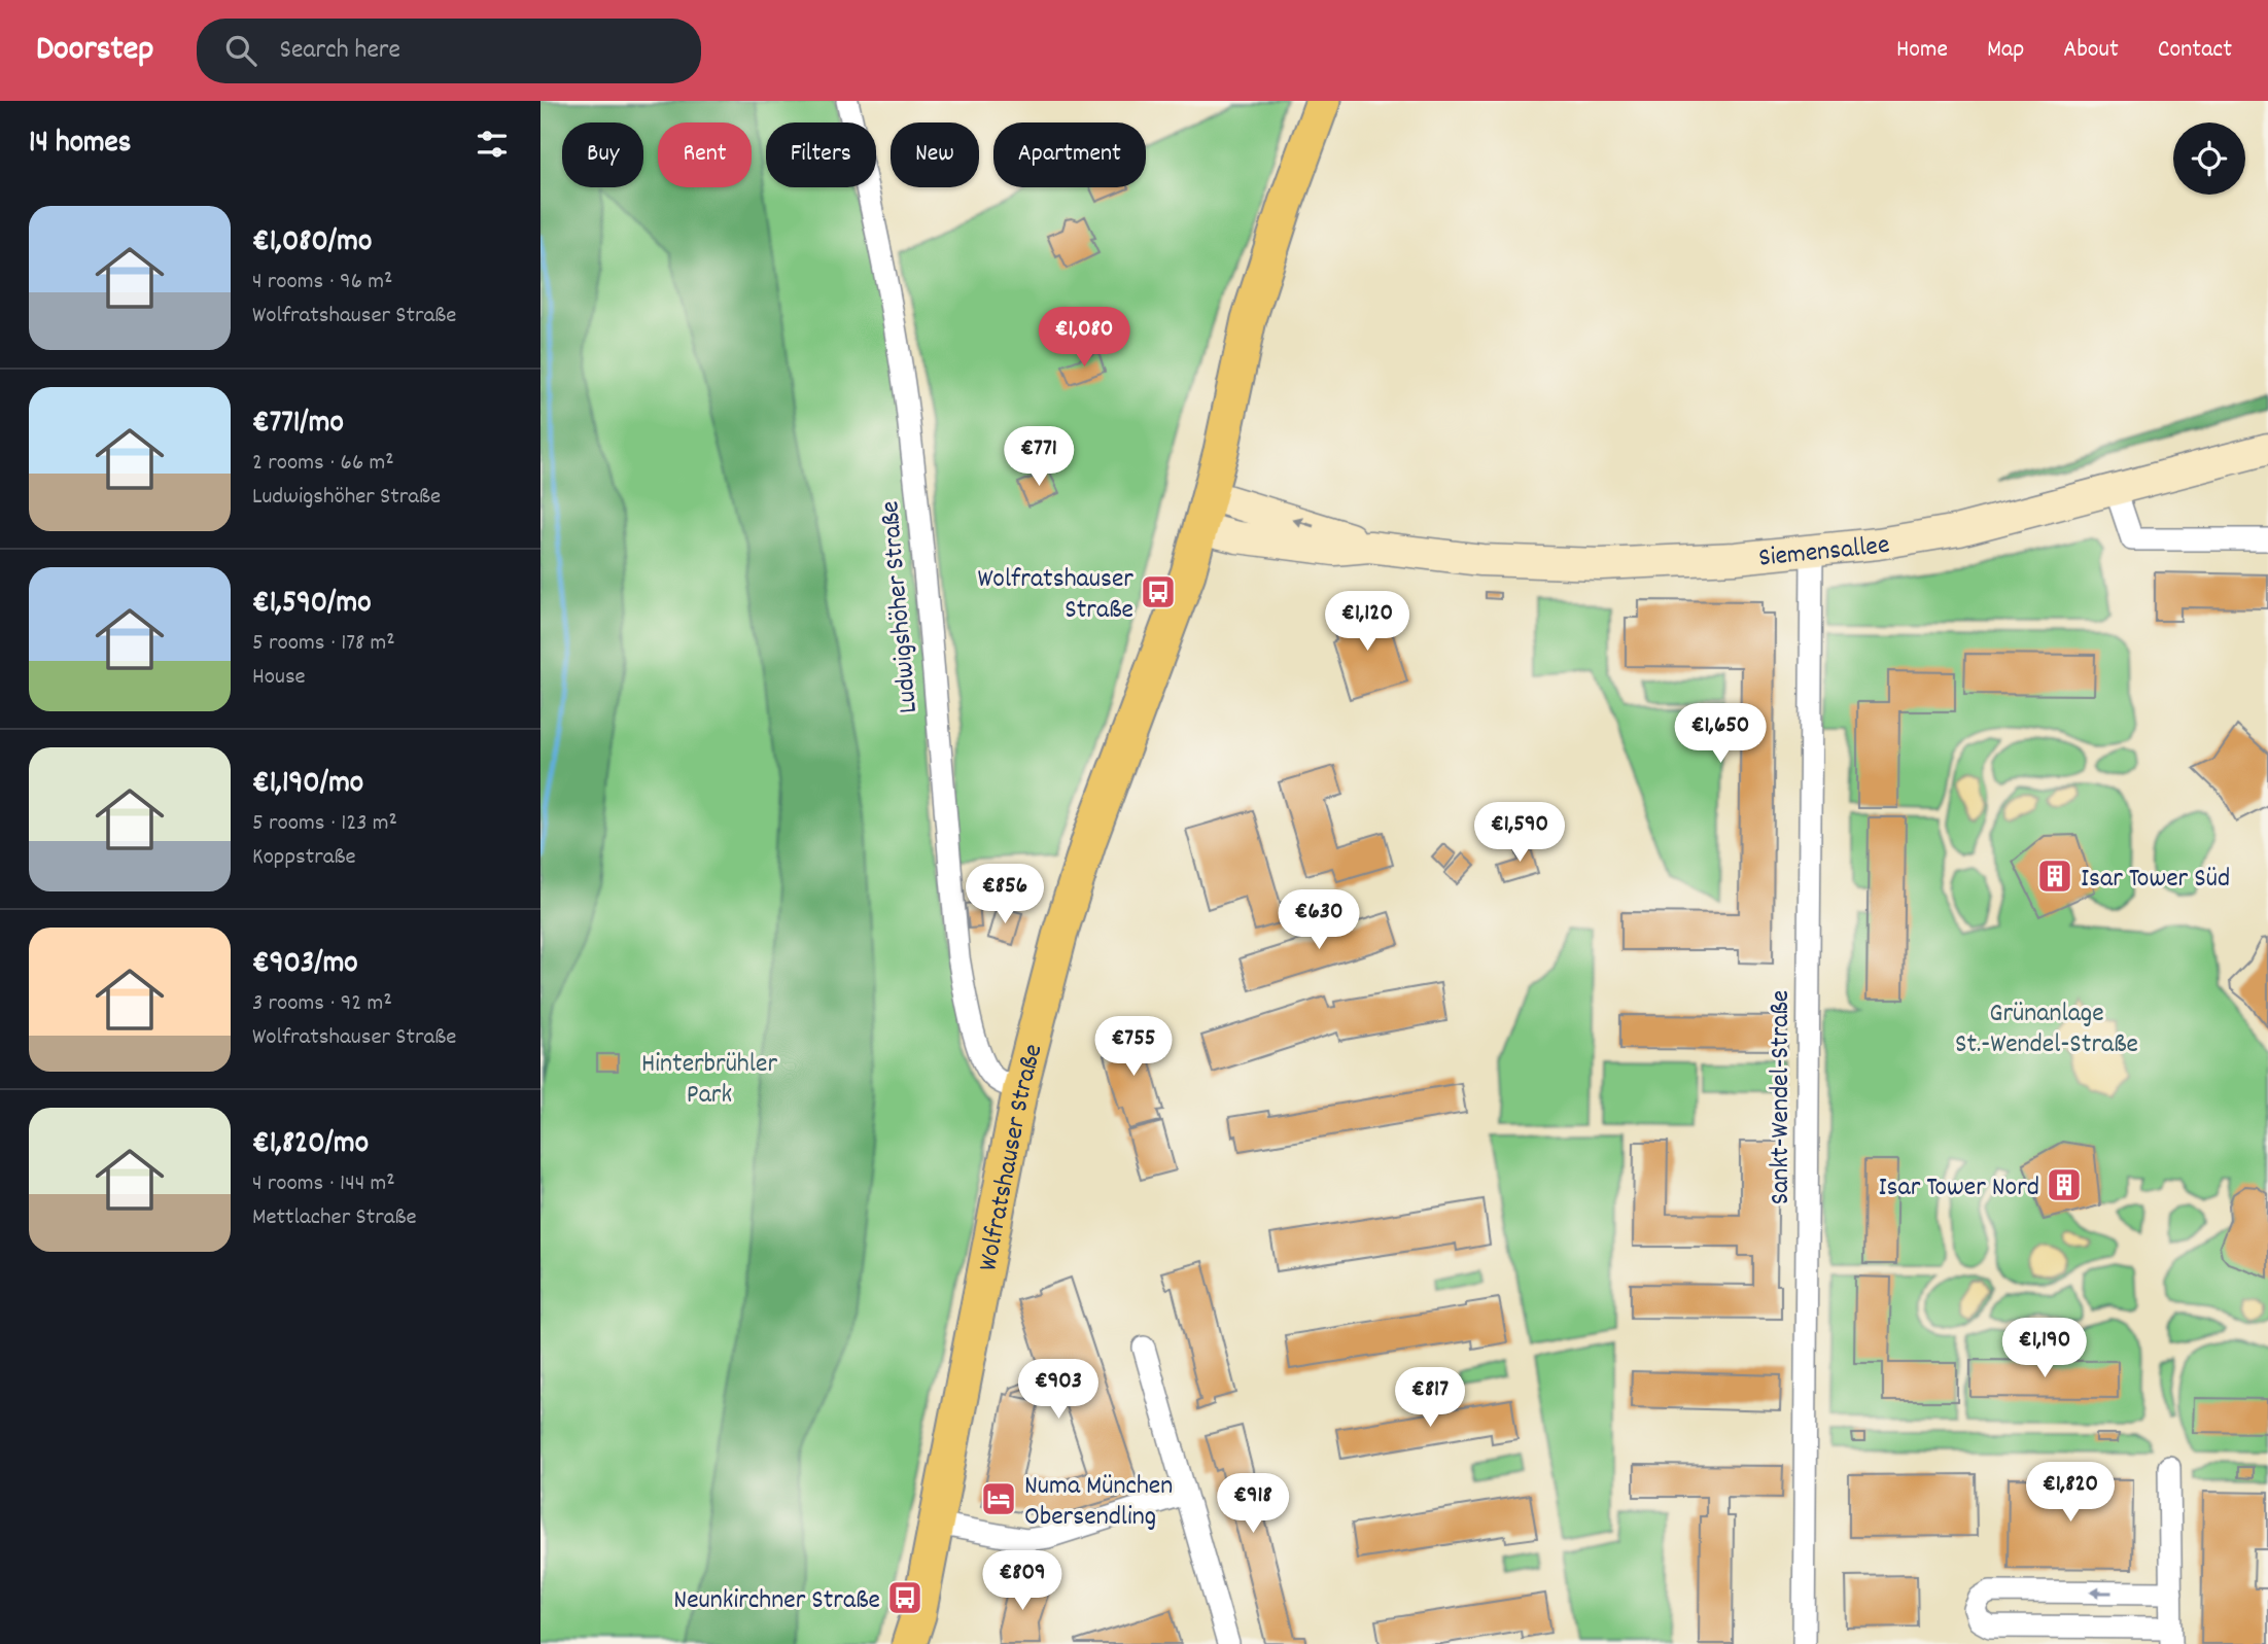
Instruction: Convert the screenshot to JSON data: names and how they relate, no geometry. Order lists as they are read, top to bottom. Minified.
{"streets":{"main road":["Siemensallee","Wolfratshauser Straße"],"street":["Ludwigshöher Straße","Sankt-Wendel-Straße"]},"crossings":[["Siemensallee","Sankt-Wendel-Straße"],["Siemensallee","Wolfratshauser Straße"],["Ludwigshöher Straße","Wolfratshauser Straße"]],"parks":["Grünanlage St.-Wendel-Straße","Hinterbrühler Park"],"places":{"bus stop":["Wolfratshauser Straße","Neunkirchner Straße"],"building":["Isar Tower Süd","Isar Tower Nord"],"hotel":["Numa München Obersendling"]},"page":{"header":"Doorstep","search":"Search here","nav":["Home","Map","About","Contact"],"heading":"14 homes","chip":["Buy","Rent","Filters","New","Apartment"],"list":[{"name":"€1,080/mo","note":"4 rooms · 96 m² · Wolfratshauser Straße"},{"name":"€771/mo","note":"2 rooms · 66 m² · Ludwigshöher Straße"},{"name":"€1,590/mo","note":"5 rooms · 178 m² · House"},{"name":"€1,190/mo","note":"5 rooms · 123 m² · Koppstraße"},{"name":"€903/mo","note":"3 rooms · 92 m² · Wolfratshauser Straße"},{"name":"€1,820/mo","note":"4 rooms · 144 m² · Mettlacher Straße"}],"price":["€1,080","€771","€1,120","€1,650","€1,590","€856","€630","€755","€1,190","€903","€817","€1,820","€918","€809"]}}
